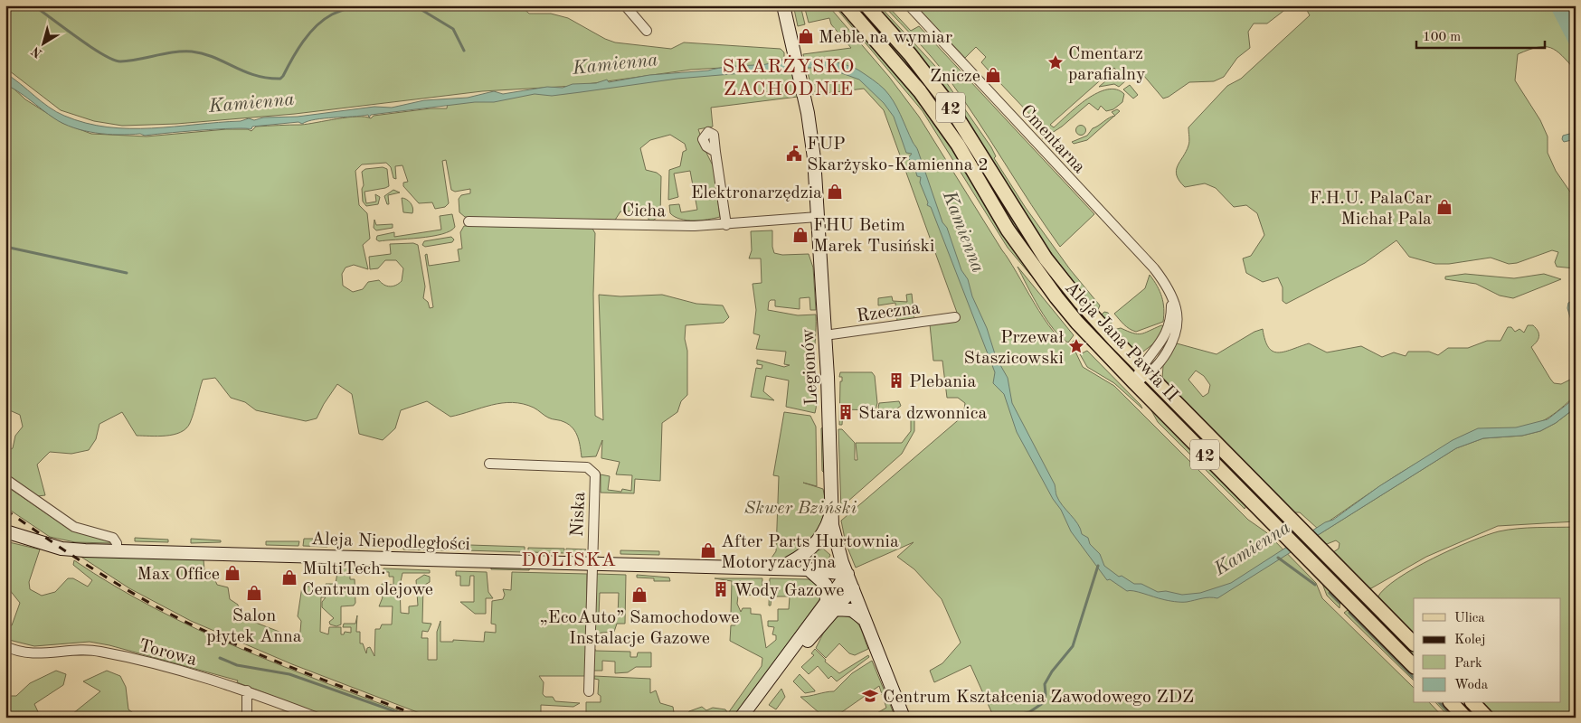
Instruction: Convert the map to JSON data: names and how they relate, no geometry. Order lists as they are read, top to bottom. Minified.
{"streets":{"main road":["42","Aleja Jana Pawła II"],"street":["Cmentarna","Cicha","Rzeczna","Legionów","Niska","Aleja Niepodległości","Torowa"]},"crossings":[["Cmentarna","Aleja Jana Pawła II"],["Cicha","Legionów"],["Rzeczna","Legionów"],["Legionów","Aleja Niepodległości"],["Niska","Aleja Niepodległości"]],"districts":["SKARŻYSKO ZACHODNIE","DOLISKA"],"water":["Kamienna"],"parks":["Skwer Bziński"],"places":{"shop":["Meble na wymiar","Znicze","Elektronarzędzia","F.H.U. PalaCar Michał Pala","FHU Betim Marek Tusiński","After Parts Hurtownia Motoryzacyjna","Max Office","MultiTech. Centrum olejowe","Salon płytek Anna","„EcoAuto” Samochodowe Instalacje Gazowe"],"place":["Cmentarz parafialny","Przewał Staszicowski"],"public building":["FUP Skarżysko-Kamienna 2"],"building":["Plebania","Stara dzwonnica","Wody Gazowe"],"school or university":["Centrum Kształcenia Zawodowego ZDZ"]},"legend":["Ulica","Kolej","Park","Woda"],"scale_bar":"100 m","north":"bottom left"}
